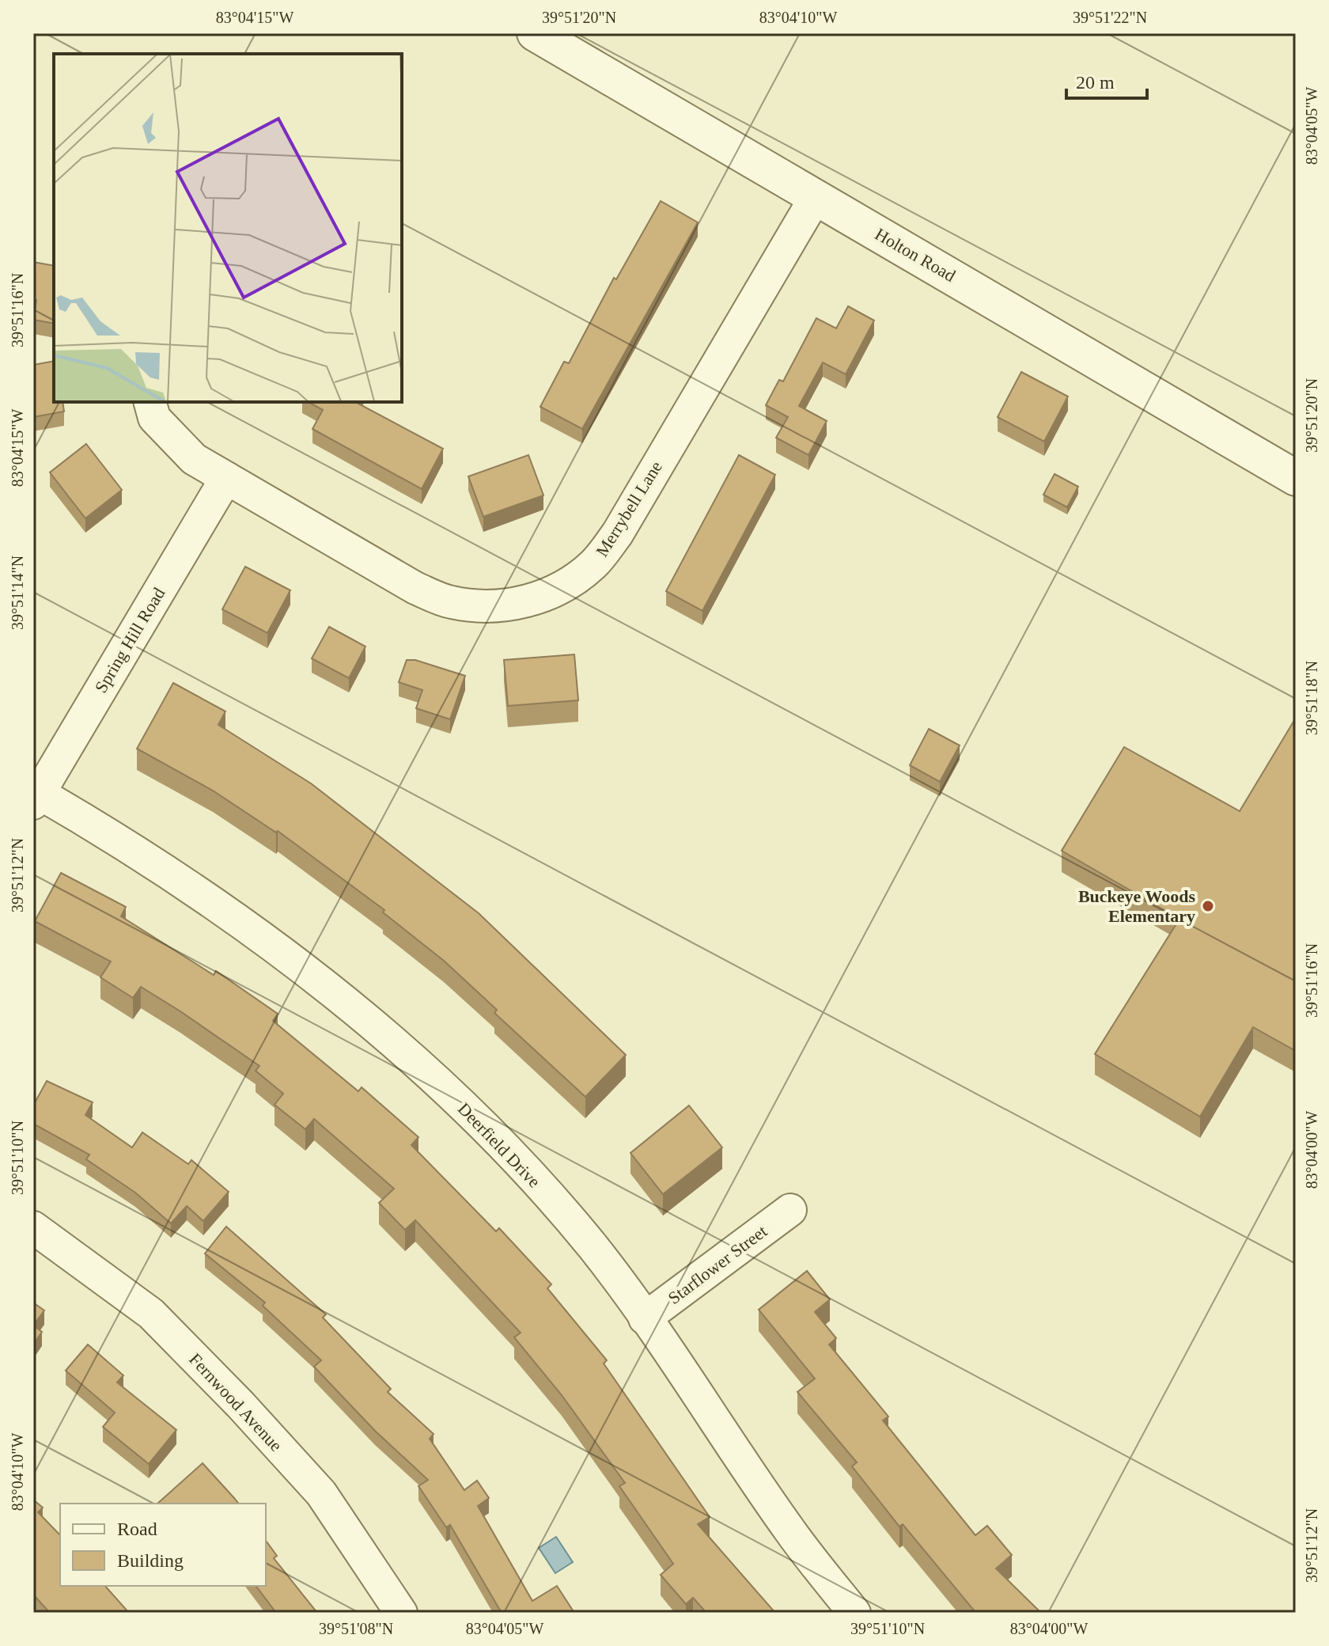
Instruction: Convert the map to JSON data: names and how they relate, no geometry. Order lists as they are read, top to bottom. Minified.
{"streets":{"street":["Holton Road","Merrybell Lane","Spring Hill Road","Deerfield Drive","Starflower Street","Fernwood Avenue"]},"crossings":[["Holton Road","Merrybell Lane"],["Merrybell Lane","Spring Hill Road"],["Spring Hill Road","Deerfield Drive"],["Deerfield Drive","Starflower Street"]],"places":["Buckeye Woods Elementary"],"legend":["Road","Building"],"scale_bar":"20 m","coordinates":["83°04'15\"W","39°51'20\"N","83°04'10\"W","39°51'22\"N","83°04'05\"W","39°51'16\"N","39°51'14\"N","39°51'18\"N","39°51'12\"N","83°04'00\"W","39°51'10\"N","39°51'08\"N"]}
